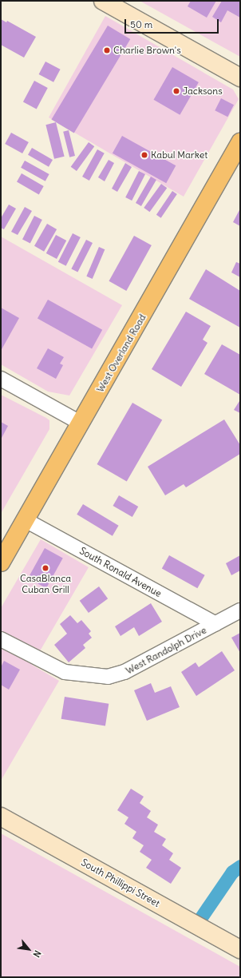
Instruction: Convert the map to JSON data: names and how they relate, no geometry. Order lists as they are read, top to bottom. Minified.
{"streets":{"main road":["West Overland Road"],"street":["South Ronald Avenue","West Randolph Drive","South Phillippi Street"]},"crossings":[["West Overland Road","South Ronald Avenue"],["South Ronald Avenue","West Randolph Drive"]],"places":["Charlie Brown's","Jacksons","Kabul Market","CasaBlanca Cuban Grill"],"scale_bar":"50 m","north":"bottom right"}
